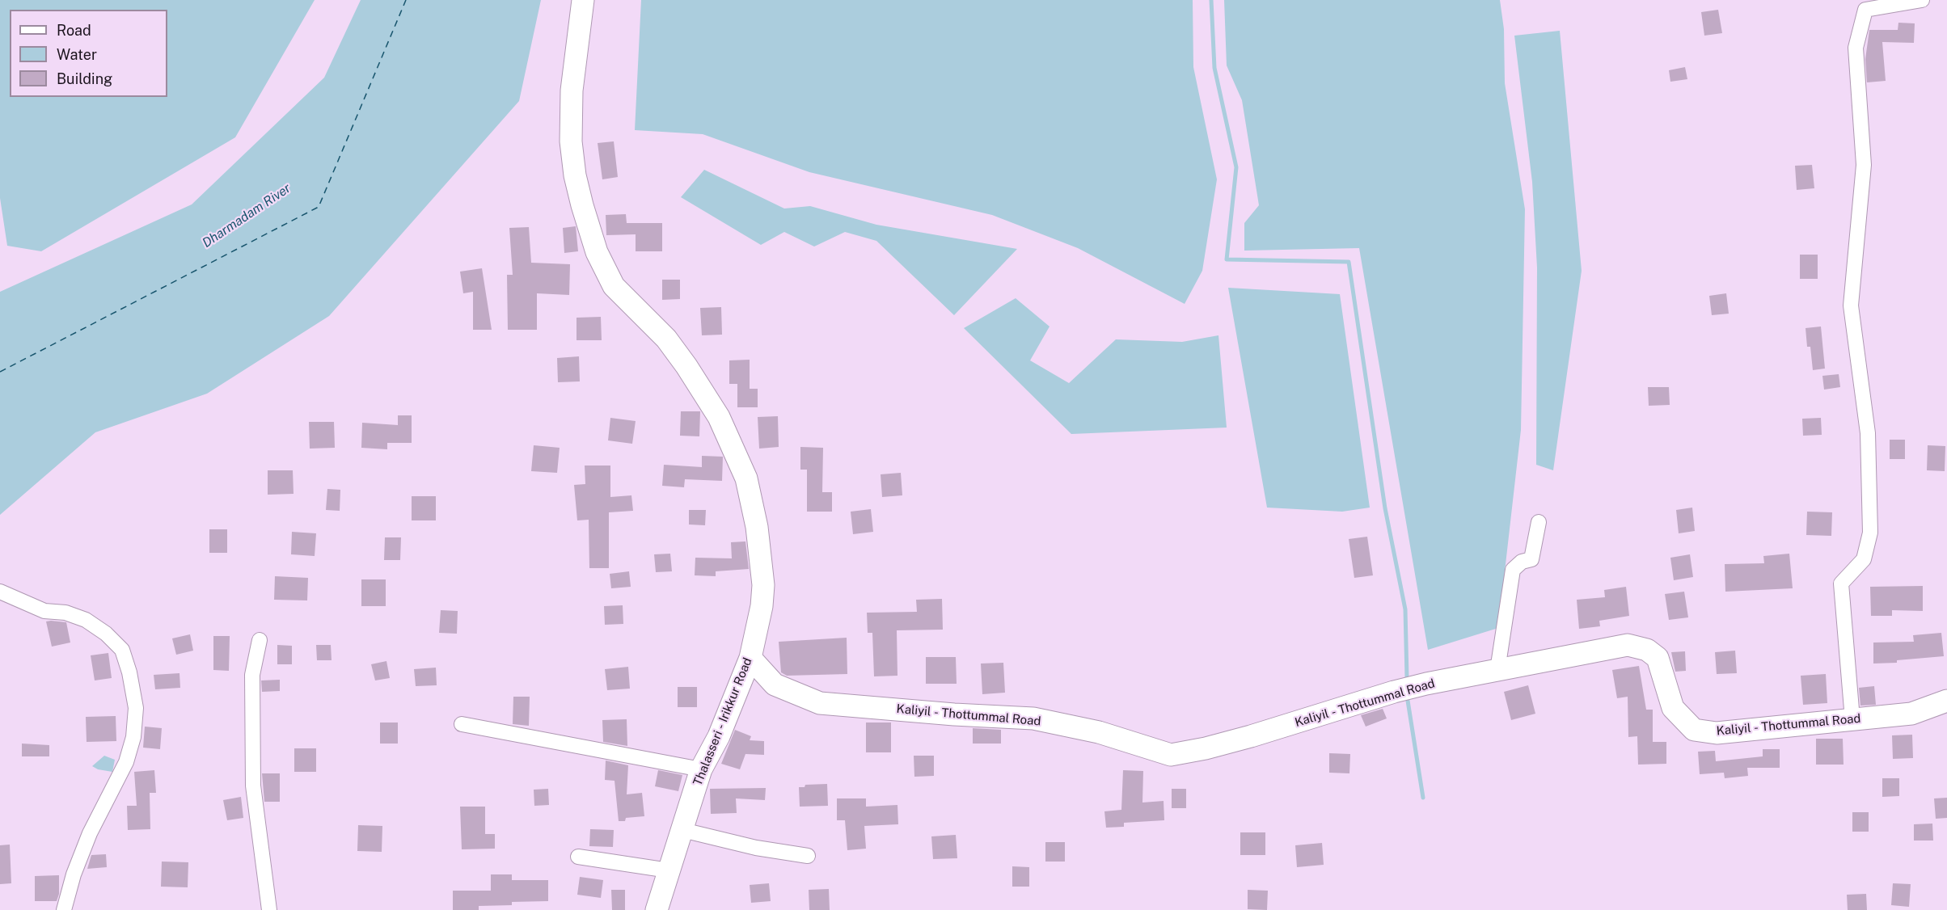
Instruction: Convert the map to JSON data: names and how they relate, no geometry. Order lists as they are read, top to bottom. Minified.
{"streets":{"main road":["Kaliyil - Thottummal Road","Thalasseri - Irikkur Road"]},"crossings":[["Kaliyil - Thottummal Road","Thalasseri - Irikkur Road"]],"water":["Dharmadam River"],"legend":["Road","Water","Building"]}
